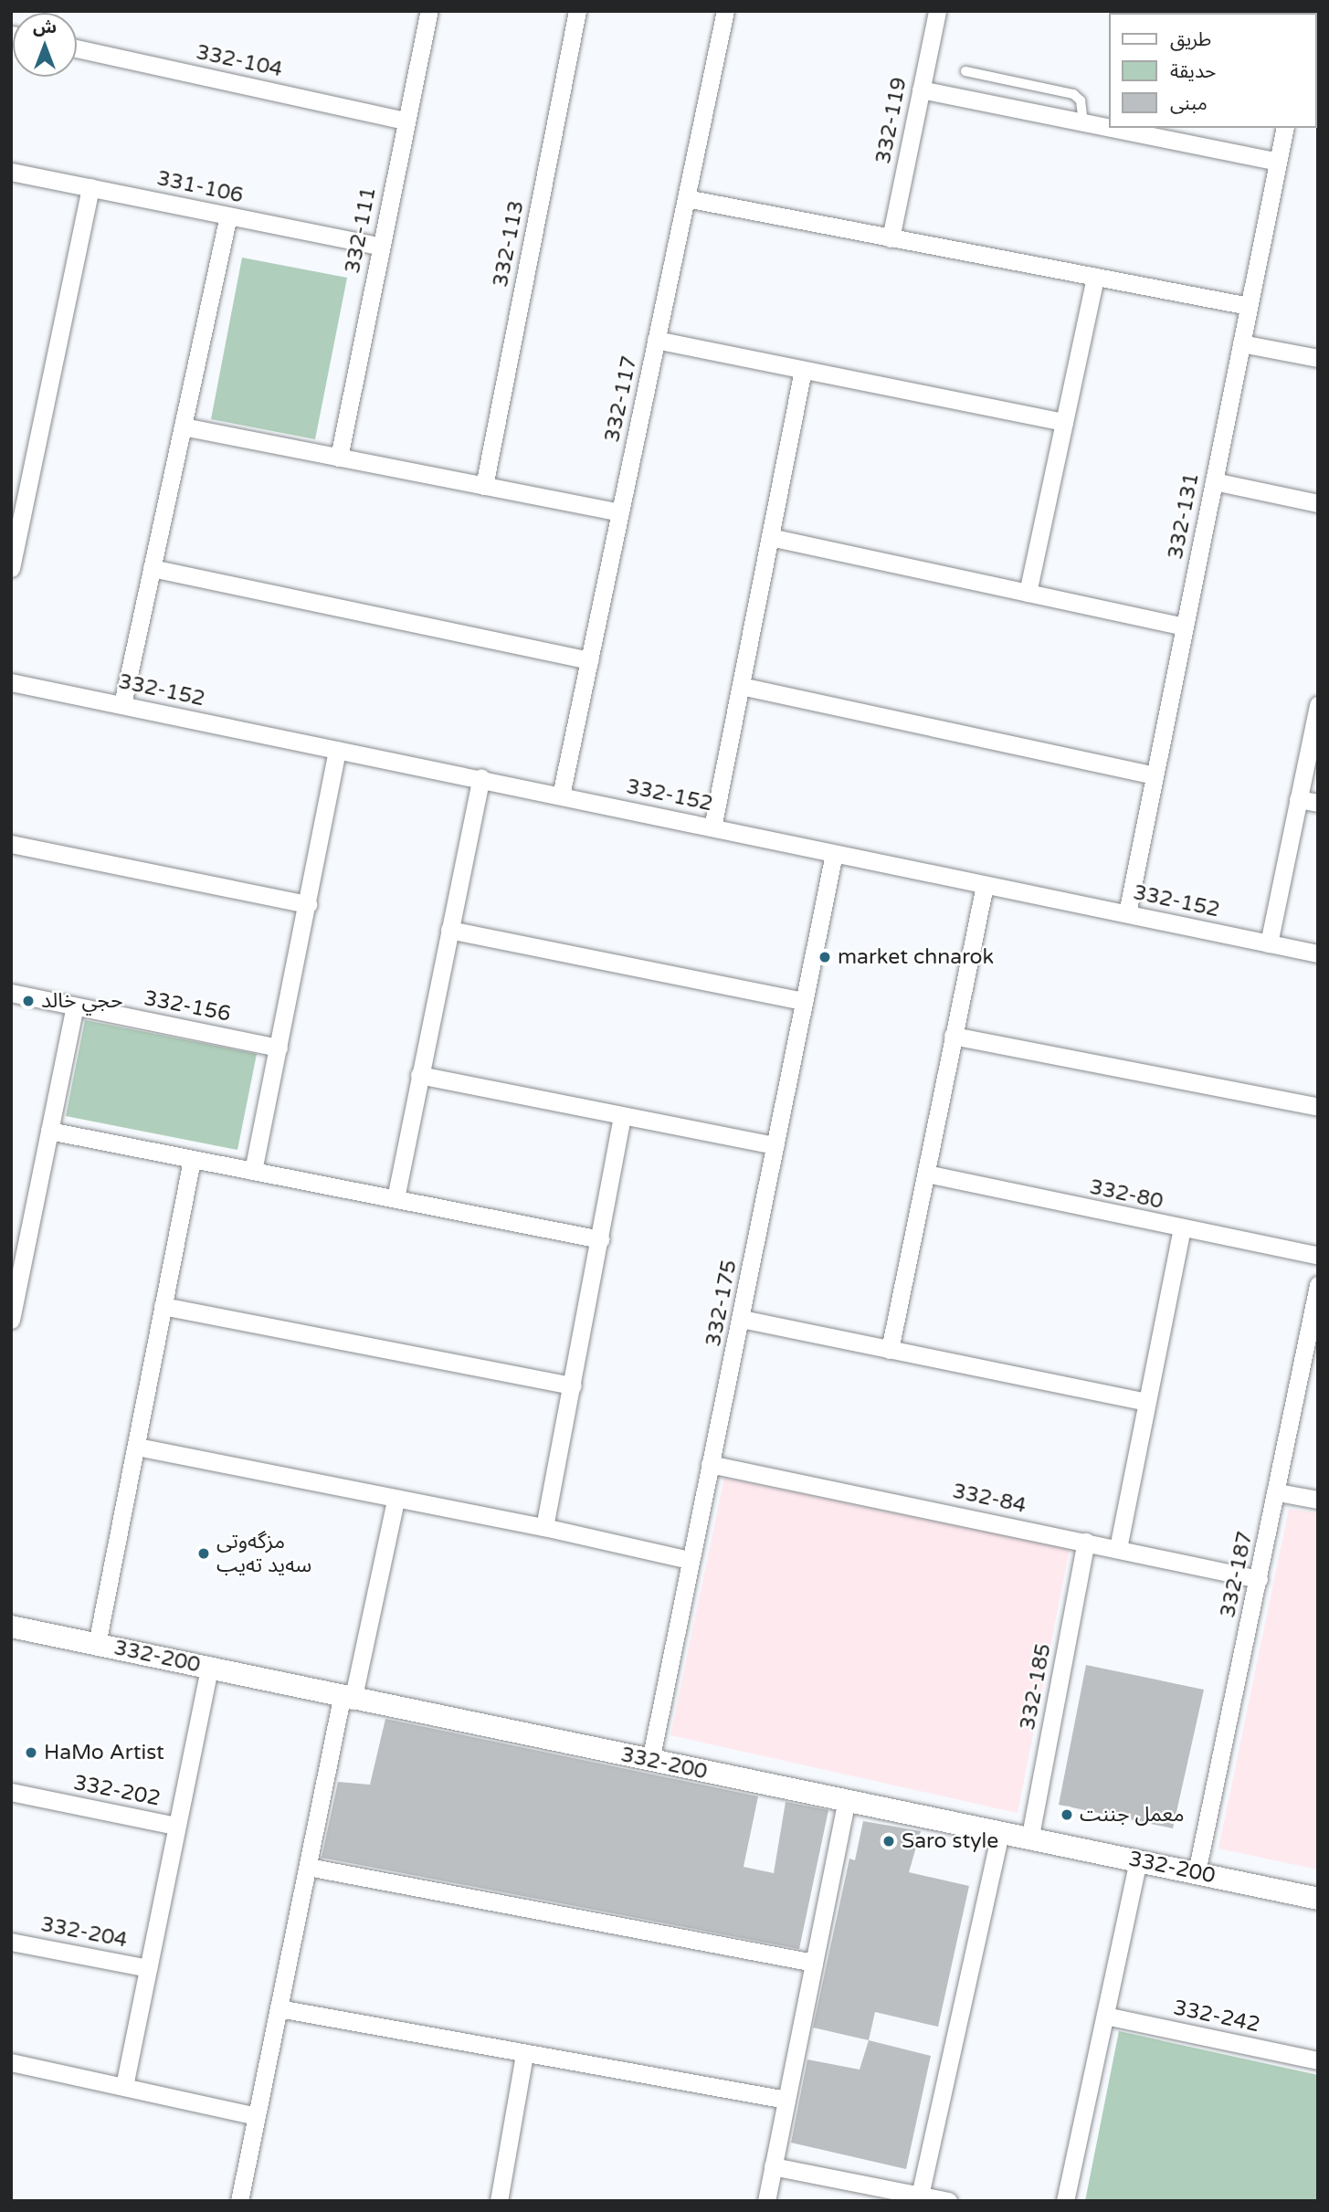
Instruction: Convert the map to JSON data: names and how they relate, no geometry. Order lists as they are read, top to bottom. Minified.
{"streets":{"street":["332-104","332-119","331-106","332-111","332-113","332-117","332-131","332-152","332-156","332-80","332-175","332-84","332-187","332-200","332-185","332-202","332-204","332-242"]},"crossings":[["332-104","332-111"],["331-106","332-111"],["332-117","332-152"],["332-131","332-152"],["332-152","332-175"],["332-175","332-84"],["332-175","332-200"],["332-84","332-187"],["332-84","332-185"],["332-187","332-200"],["332-200","332-185"]],"places":["market chnarok","حجي خالد","مزگەوتی سەید تەیب","HaMo Artist","معمل جننت","Saro style"],"legend":["طريق","حديقة","مبنى"],"north":"top"}
